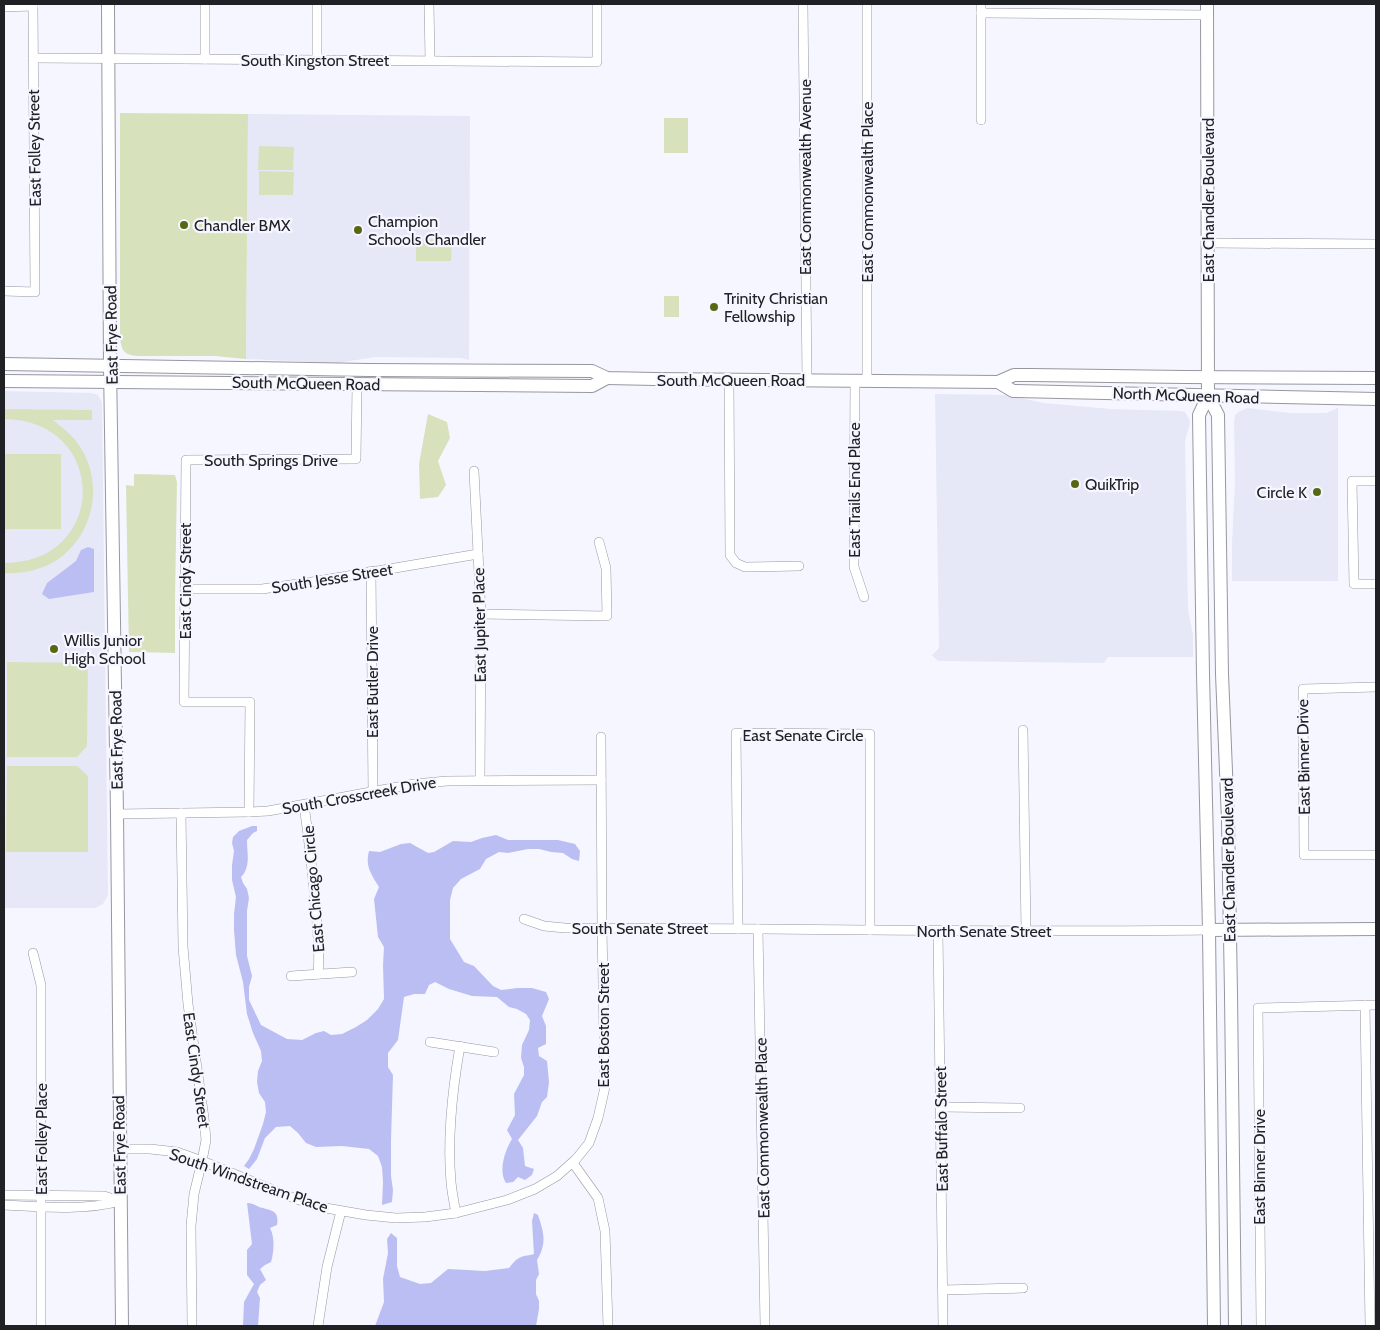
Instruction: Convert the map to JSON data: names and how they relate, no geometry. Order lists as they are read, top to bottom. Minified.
{"streets":{"main road":["East Chandler Boulevard","East Frye Road","South McQueen Road","North McQueen Road"],"street":["South Kingston Street","East Folley Street","East Commonwealth Avenue","East Commonwealth Place","South Springs Drive","East Trails End Place","South Jesse Street","East Cindy Street","East Jupiter Place","East Butler Drive","East Senate Circle","East Binner Drive","South Crosscreek Drive","East Chicago Circle","South Senate Street","North Senate Street","East Boston Street","East Buffalo Street","East Folley Place","South Windstream Place"]},"crossings":[["South Kingston Street","East Folley Street"],["South Kingston Street","East Frye Road"],["East Commonwealth Avenue","South McQueen Road"],["East Commonwealth Place","South McQueen Road"],["East Commonwealth Place","North McQueen Road"],["East Commonwealth Place","East Trails End Place"],["East Commonwealth Place","South Senate Street"],["East Commonwealth Place","North Senate Street"],["East Chandler Boulevard","North McQueen Road"],["East Chandler Boulevard","North Senate Street"],["East Frye Road","South McQueen Road"],["East Frye Road","South Crosscreek Drive"],["East Frye Road","South Windstream Place"],["South McQueen Road","North McQueen Road"],["South McQueen Road","South Springs Drive"],["South McQueen Road","East Trails End Place"],["North McQueen Road","East Trails End Place"],["South Springs Drive","East Cindy Street"],["South Jesse Street","East Cindy Street"],["South Jesse Street","East Jupiter Place"],["South Jesse Street","East Butler Drive"],["East Cindy Street","South Crosscreek Drive"],["East Cindy Street","South Windstream Place"],["East Jupiter Place","South Crosscreek Drive"],["East Butler Drive","South Crosscreek Drive"],["East Senate Circle","South Senate Street"],["East Senate Circle","North Senate Street"],["South Crosscreek Drive","East Chicago Circle"],["South Crosscreek Drive","East Boston Street"],["South Senate Street","North Senate Street"],["South Senate Street","East Boston Street"],["North Senate Street","East Buffalo Street"],["East Boston Street","South Windstream Place"]],"places":["Chandler BMX","Champion Schools Chandler","Trinity Christian Fellowship","QuikTrip","Circle K","Willis Junior High School"]}
